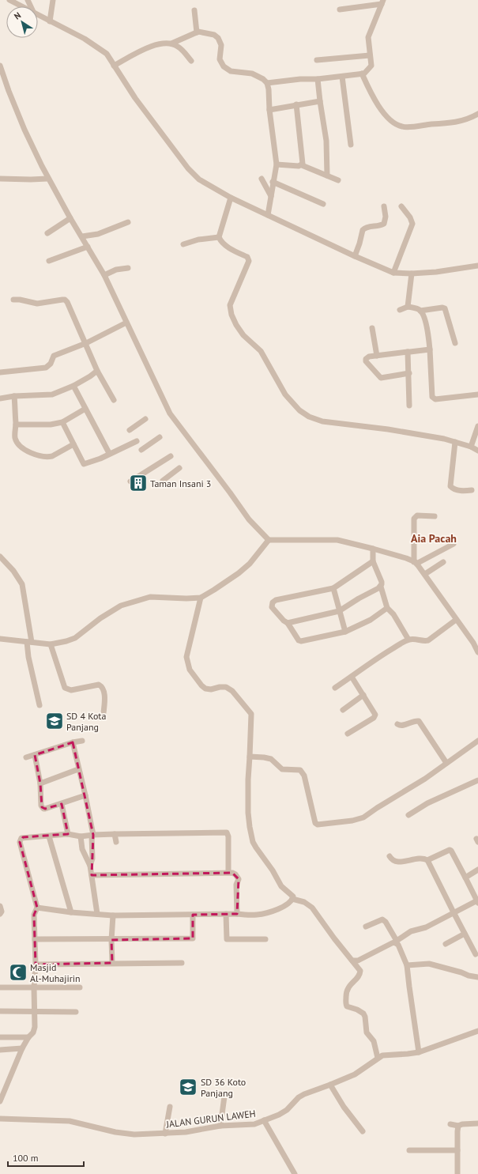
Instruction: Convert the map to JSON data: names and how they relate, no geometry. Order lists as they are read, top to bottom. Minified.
{"streets":{"street":["JALAN GURUN LAWEH"]},"districts":["Aia Pacah"],"places":{"building":["Taman Insani 3"],"school or university":["SD 4 Kota Panjang","SD 36 Koto Panjang"],"mosque":["Masjid Al-Muhajirin"]},"scale_bar":"100 m","north":"top left"}
